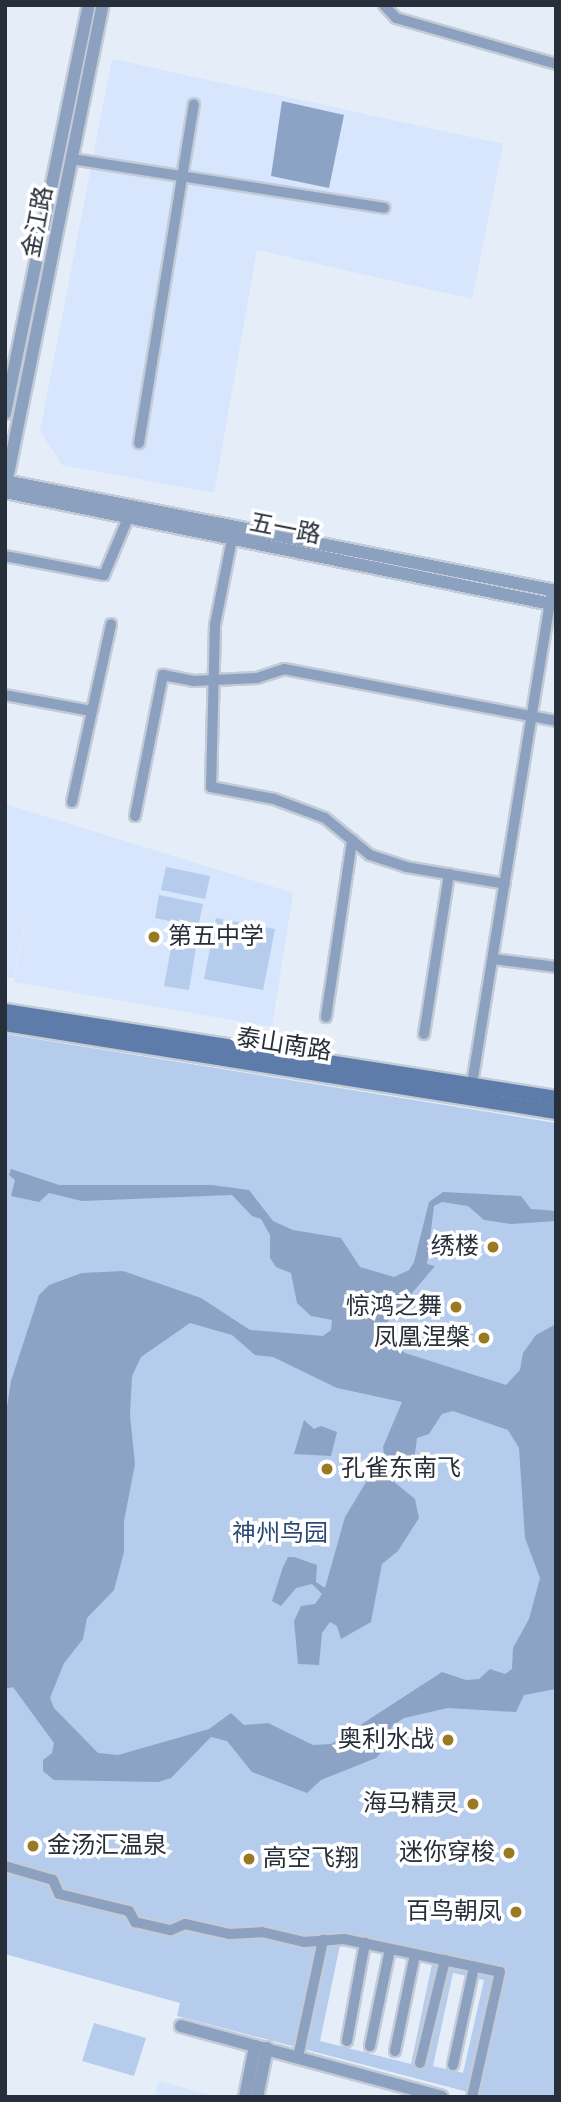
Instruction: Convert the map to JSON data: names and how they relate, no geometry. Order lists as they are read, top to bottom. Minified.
{"streets":{"main road":["泰山南路"],"street":["金江路","五一路"]},"crossings":[["金江路","五一路"]],"parks":["神州鸟园"],"places":["第五中学","绣楼","惊鸿之舞","凤凰涅槃","孔雀东南飞","奥利水战","海马精灵","金汤汇温泉","迷你穿梭","高空飞翔","百鸟朝凤"]}
